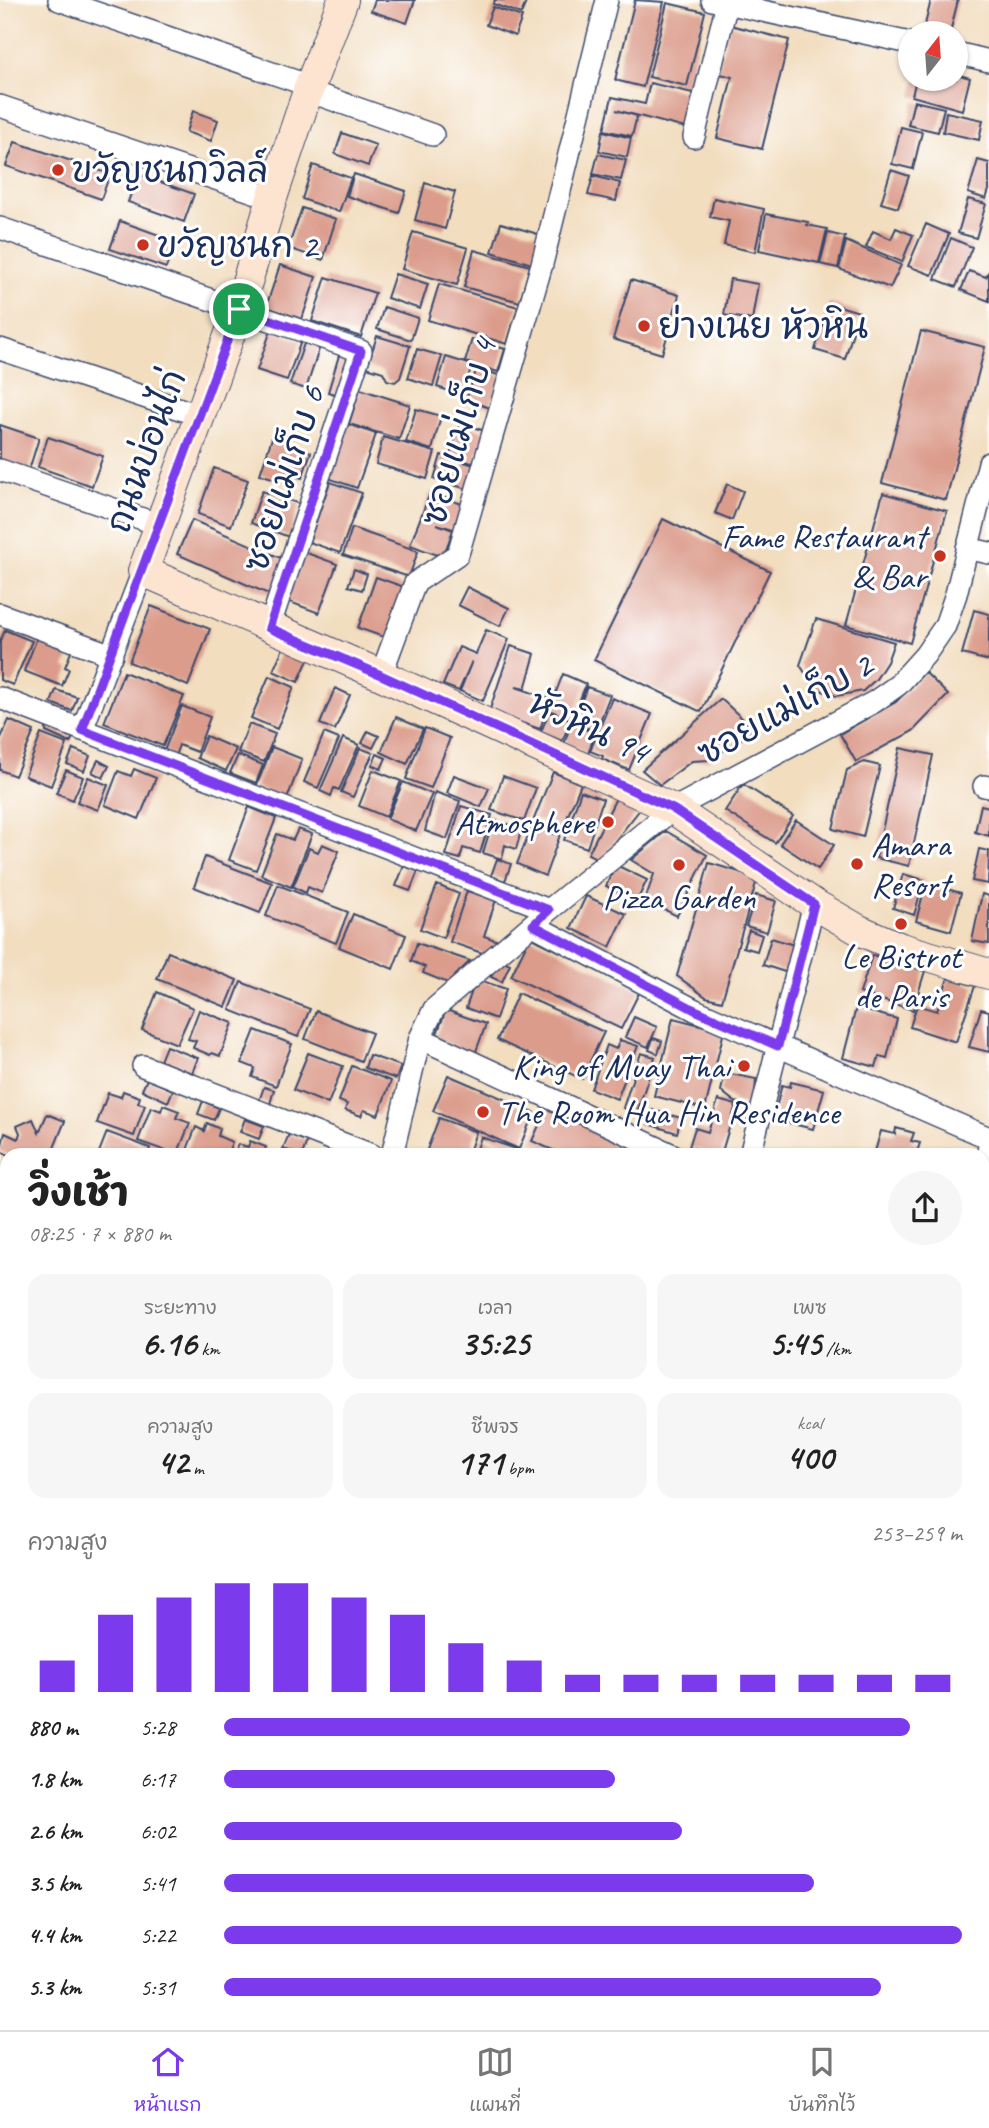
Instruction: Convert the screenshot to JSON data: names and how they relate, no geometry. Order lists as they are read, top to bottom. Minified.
{"streets":{"street":["ซอยแม่เก็บ 4","ถนนบ่อนไก่","ซอยแม่เก็บ 6","ซอยแม่เก็บ 2","หัวหิน 94"]},"crossings":[["ซอยแม่เก็บ 4","หัวหิน 94"],["ถนนบ่อนไก่","ซอยแม่เก็บ 6"],["ถนนบ่อนไก่","หัวหิน 94"],["ซอยแม่เก็บ 6","หัวหิน 94"],["ซอยแม่เก็บ 2","หัวหิน 94"]],"places":["ขวัญชนกวิลล์","ขวัญชนก 2","ย่างเนย หัวหิน","Fame Restaurant & Bar","Atmosphere","Amara Resort","Pizza Garden","Le Bistrot de Paris","King of Muay Thai","The Room Hua Hin Residence"],"north":"top","page":{"heading":["วิ่งเช้า","08:25 · 7 × 880 m"],"stats":[["ระยะทาง","6.16 km"],["เวลา","35:25"],["เพซ","5:45 /km"],["ความสูง","42 m"],["ชีพจร","171 bpm"],["kcal","400"]],"chart":["ความสูง","253–259 m"],"list":[{"name":"880 m","note":"5:28"},{"name":"1.8 km","note":"6:17"},{"name":"2.6 km","note":"6:02"},{"name":"3.5 km","note":"5:41"},{"name":"4.4 km","note":"5:22"},{"name":"5.3 km","note":"5:31"}],"tabs":["หน้าแรก","แผนที่","บันทึกไว้"]}}
